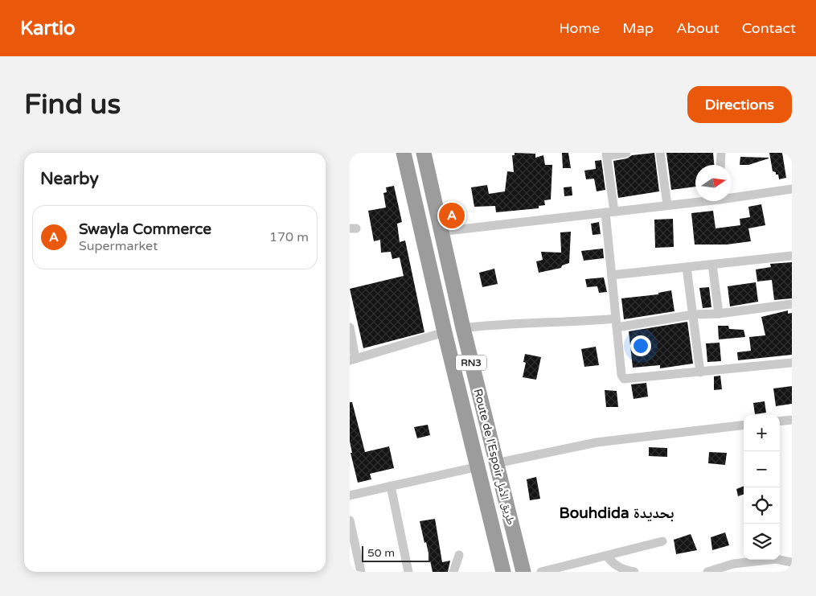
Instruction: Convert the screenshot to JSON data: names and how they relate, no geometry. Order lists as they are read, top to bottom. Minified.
{"streets":{"highway":["RN3","Route de l’Espoir طريق الأمل"]},"districts":["Bouhdida بحديدة"],"scale_bar":"50 m","north":"right","page":{"header":"Kartio","nav":["Home","Map","About","Contact"],"buttons":"Directions","title":"Find us","heading":"Nearby","pins":"A","list":[{"mark":"A","name":"Swayla Commerce","note":"Supermarket","value":"170 m"}],"map_buttons":["+","−"],"scale":"50 m"}}
